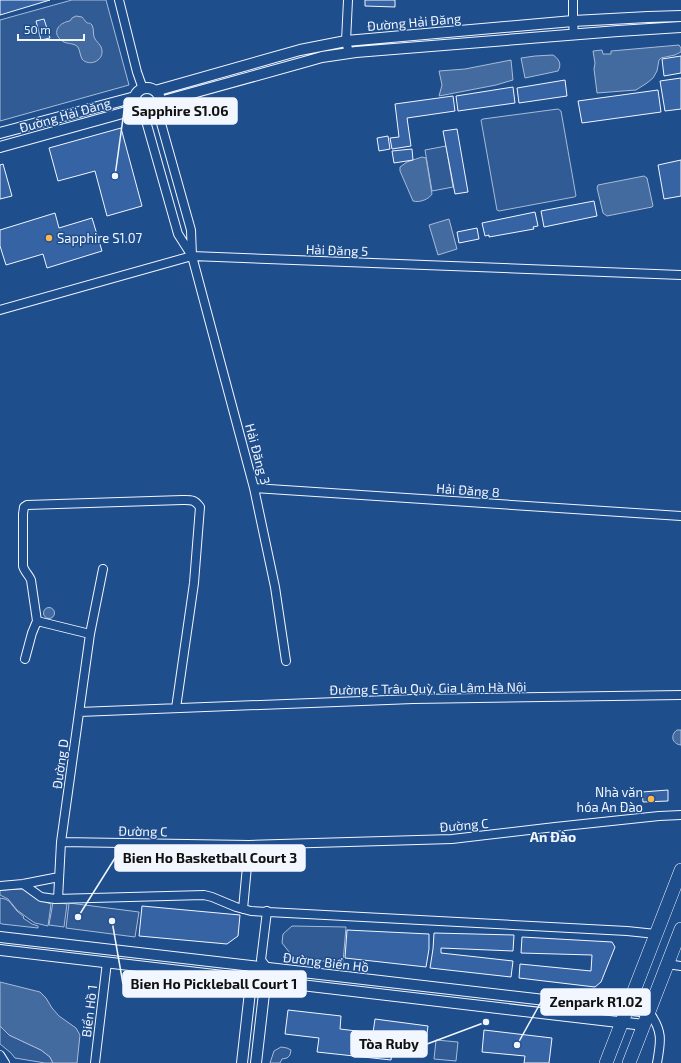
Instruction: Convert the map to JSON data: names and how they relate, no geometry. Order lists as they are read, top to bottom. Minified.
{"streets":{"street":["Đường Hải Đăng","Hải Đăng 5","Hải Đăng 3","Hải Đăng 8","Đường E Trâu Quỳ, Gia Lâm Hà Nội","Đường D","Đường C","Đường Biển Hồ","Biển Hồ 1"]},"crossings":[["Đường Hải Đăng","Hải Đăng 3"],["Hải Đăng 5","Hải Đăng 3"],["Hải Đăng 3","Hải Đăng 8"],["Đường E Trâu Quỳ, Gia Lâm Hà Nội","Đường D"],["Đường D","Đường C"],["Đường Biển Hồ","Biển Hồ 1"]],"districts":["An Đào"],"places":["Sapphire S1.06","Sapphire S1.07","Nhà văn hóa An Đào","Bien Ho Basketball Court 3","Bien Ho Pickleball Court 1","Tòa Ruby","Zenpark R1.02"],"scale_bar":"50 m"}
